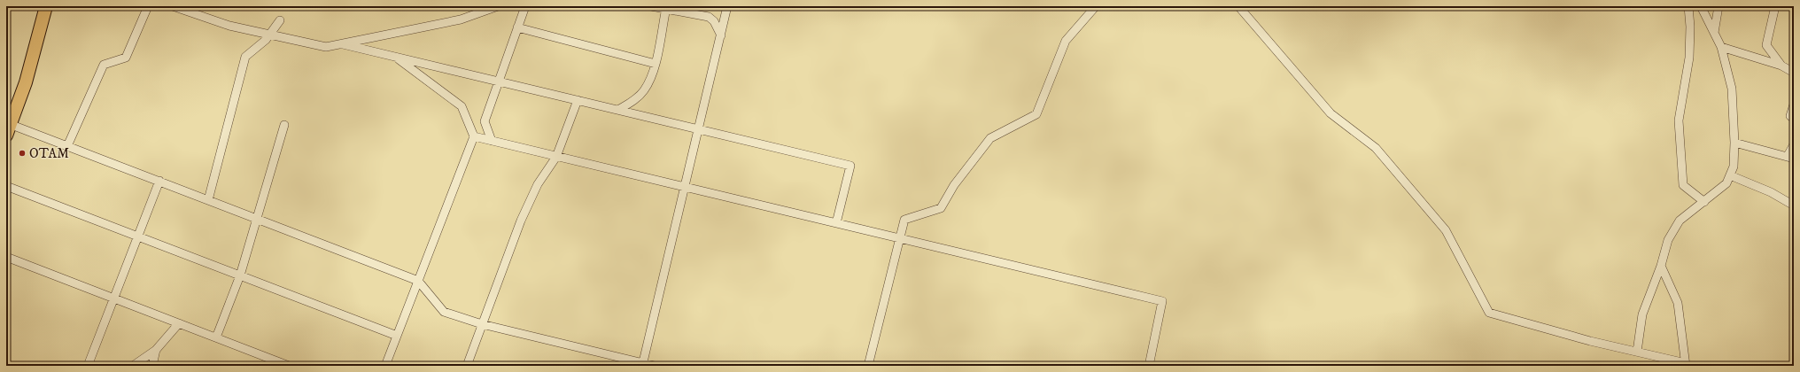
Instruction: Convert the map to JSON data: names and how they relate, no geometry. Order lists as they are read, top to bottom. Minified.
{"places":["OTAM"]}
